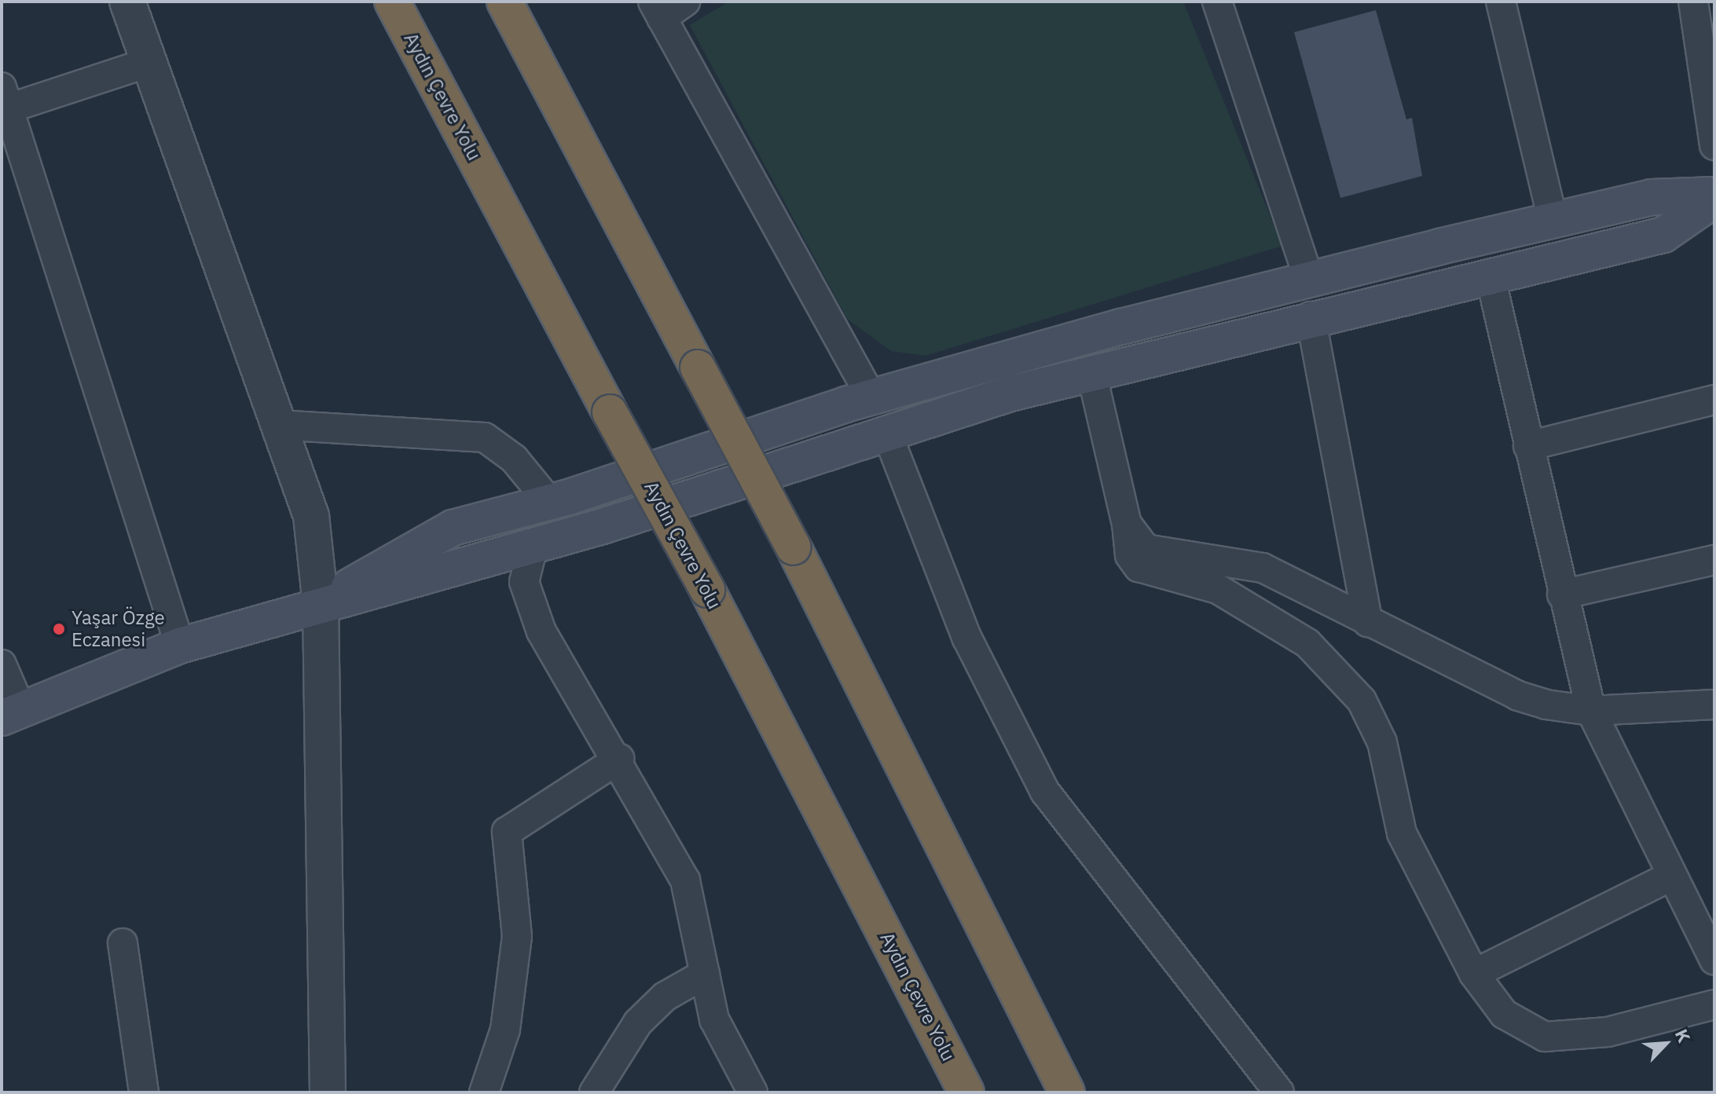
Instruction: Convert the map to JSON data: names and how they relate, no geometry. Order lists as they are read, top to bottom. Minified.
{"streets":{"highway":["Aydın Çevre Yolu"]},"places":["Yaşar Özge Eczanesi"],"north":"top right"}
